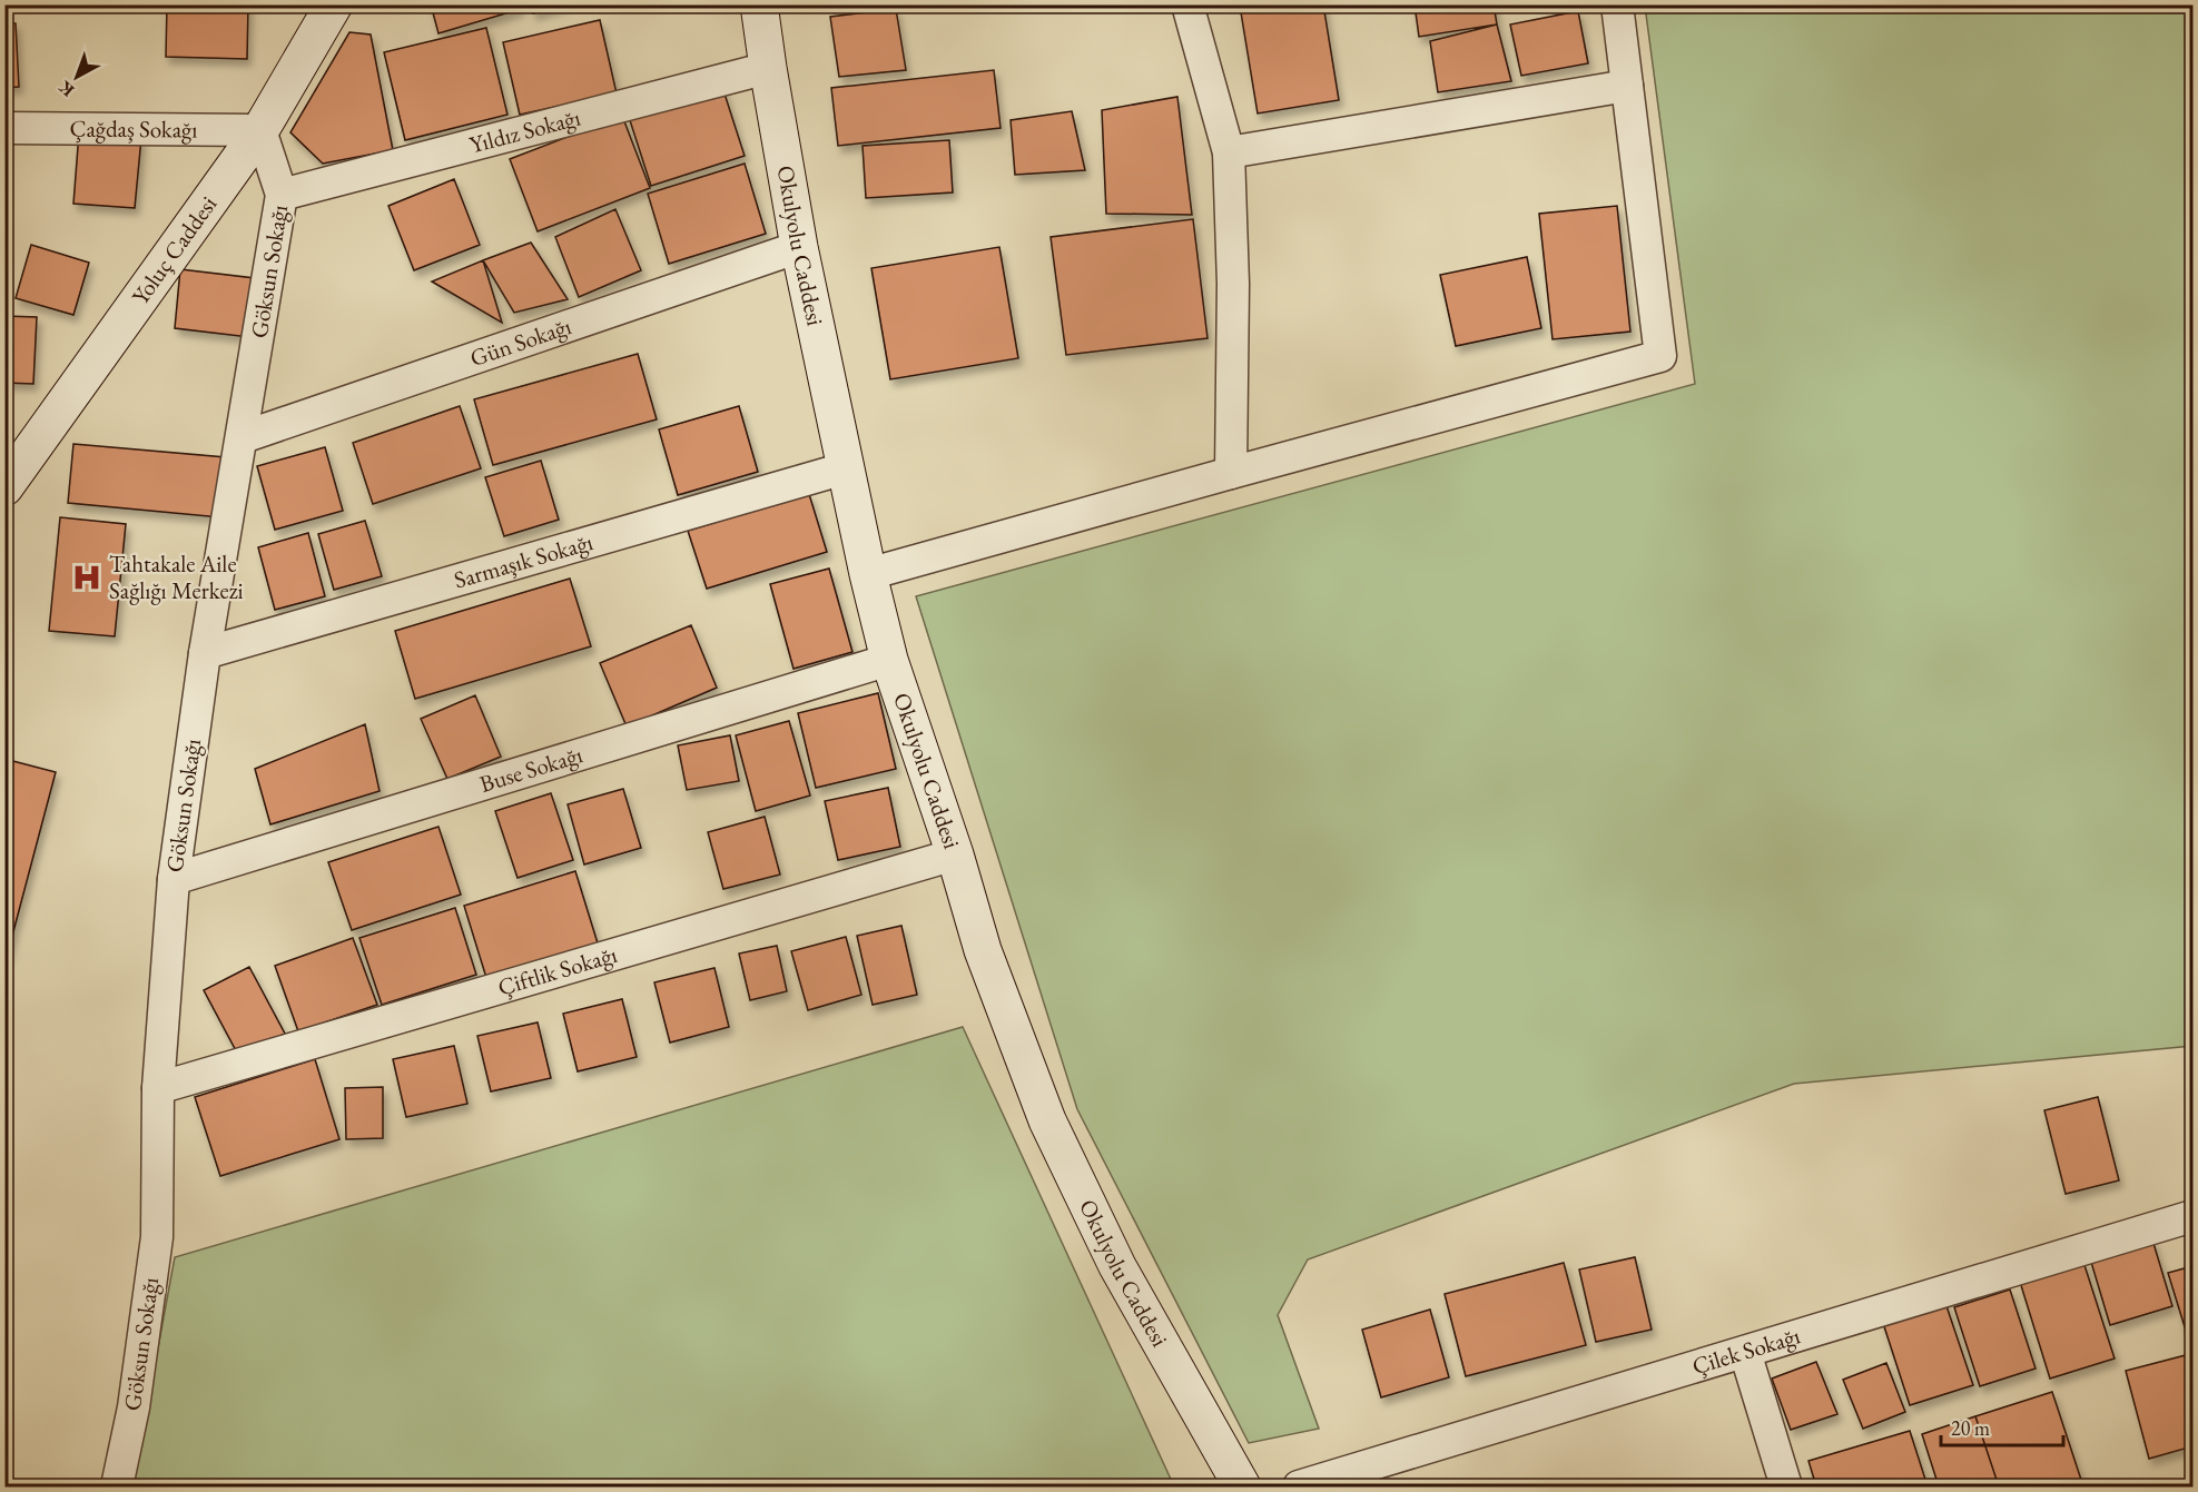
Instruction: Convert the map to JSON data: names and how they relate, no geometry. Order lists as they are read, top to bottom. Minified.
{"streets":{"street":["Çağdaş Sokağı","Yıldız Sokağı","Okulyolu Caddesi","Yoluç Caddesi","Göksun Sokağı","Gün Sokağı","Sarmaşık Sokağı","Buse Sokağı","Çiftlik Sokağı","Çilek Sokağı"]},"crossings":[["Çağdaş Sokağı","Yoluç Caddesi"],["Çağdaş Sokağı","Göksun Sokağı"],["Yıldız Sokağı","Okulyolu Caddesi"],["Yıldız Sokağı","Göksun Sokağı"],["Okulyolu Caddesi","Gün Sokağı"],["Okulyolu Caddesi","Sarmaşık Sokağı"],["Okulyolu Caddesi","Buse Sokağı"],["Okulyolu Caddesi","Çiftlik Sokağı"],["Yoluç Caddesi","Göksun Sokağı"],["Göksun Sokağı","Gün Sokağı"],["Göksun Sokağı","Sarmaşık Sokağı"],["Göksun Sokağı","Buse Sokağı"],["Göksun Sokağı","Çiftlik Sokağı"]],"places":{"hospital":["Tahtakale Aile Sağlığı Merkezi"]},"scale_bar":"20 m","north":"bottom left"}
